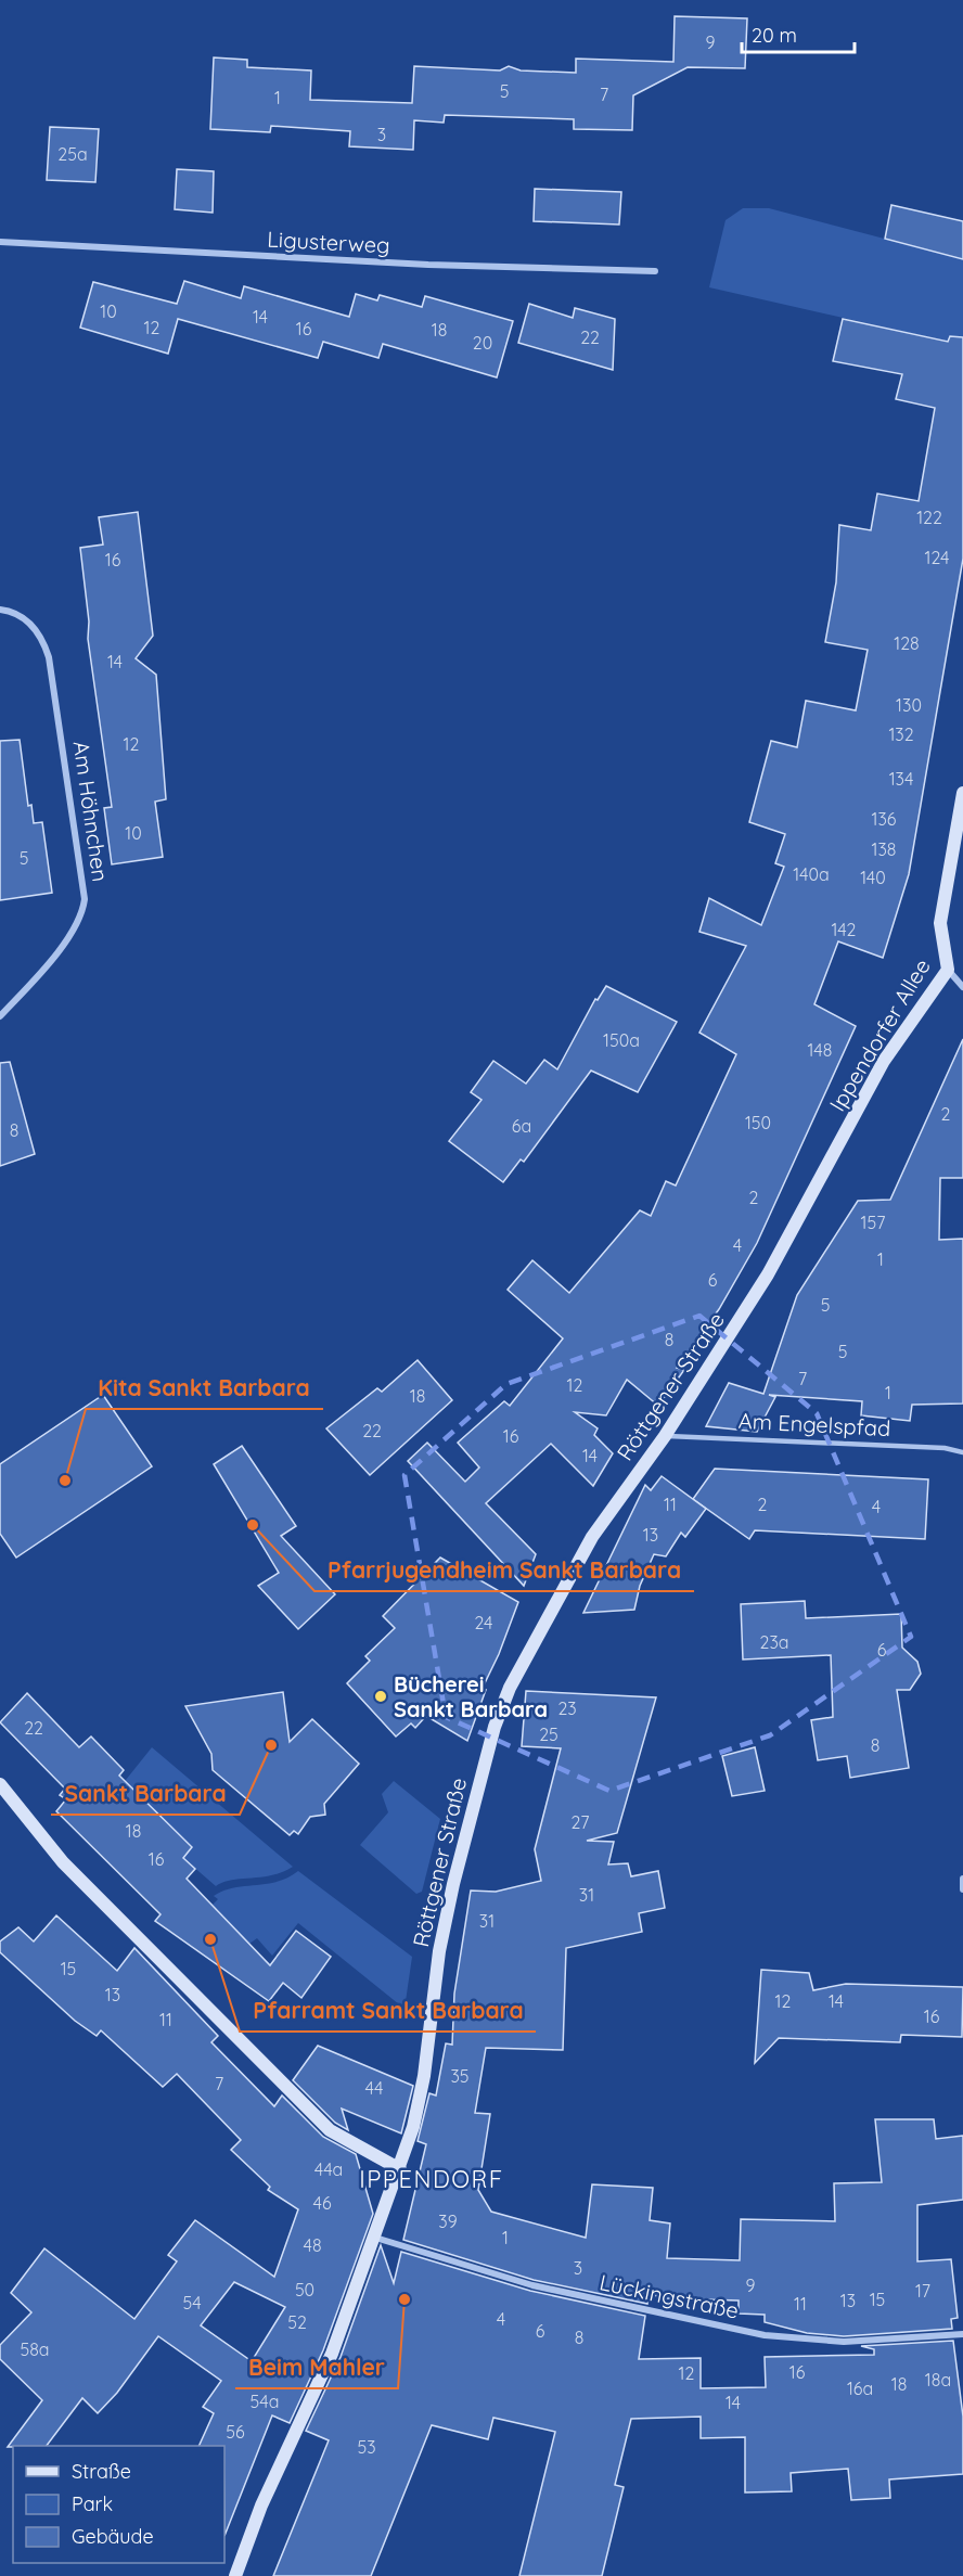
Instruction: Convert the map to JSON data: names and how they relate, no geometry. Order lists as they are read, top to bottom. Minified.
{"streets":{"street":["Ligusterweg","Am Höhnchen","Ippendorfer Allee","Röttgener Straße","Lückingstraße"],"lane":["Am Engelspfad"]},"crossings":[["Ippendorfer Allee","Röttgener Straße"],["Röttgener Straße","Am Engelspfad"],["Röttgener Straße","Lückingstraße"]],"districts":["IPPENDORF"],"places":["Kita Sankt Barbara","Pfarrjugendheim Sankt Barbara","Bücherei Sankt Barbara","Sankt Barbara","Pfarramt Sankt Barbara","Beim Mahler"],"house_numbers":["9","5","7","1","3","25a","10","14","12","16","18","22","20","122","124","16","128","14","130","132","12","134","136","10","138","5","140a","140","142","150a","148","2","150","6a","8","2","157","4","1","6","5","8","5","7","12","1","18","22","16","14","11","2","4","13","24","23a","6","23","22","25","8","27","18","16","31","31","15","13","12","14","16","11","35","7","44","44a","46","39","1","48","3","9","50","17","15","13","54","11","4","52","6","8","58a","16","12","18a","18","16a","54a","14","56","53"],"legend":["Straße","Park","Gebäude"],"scale_bar":"20 m"}
